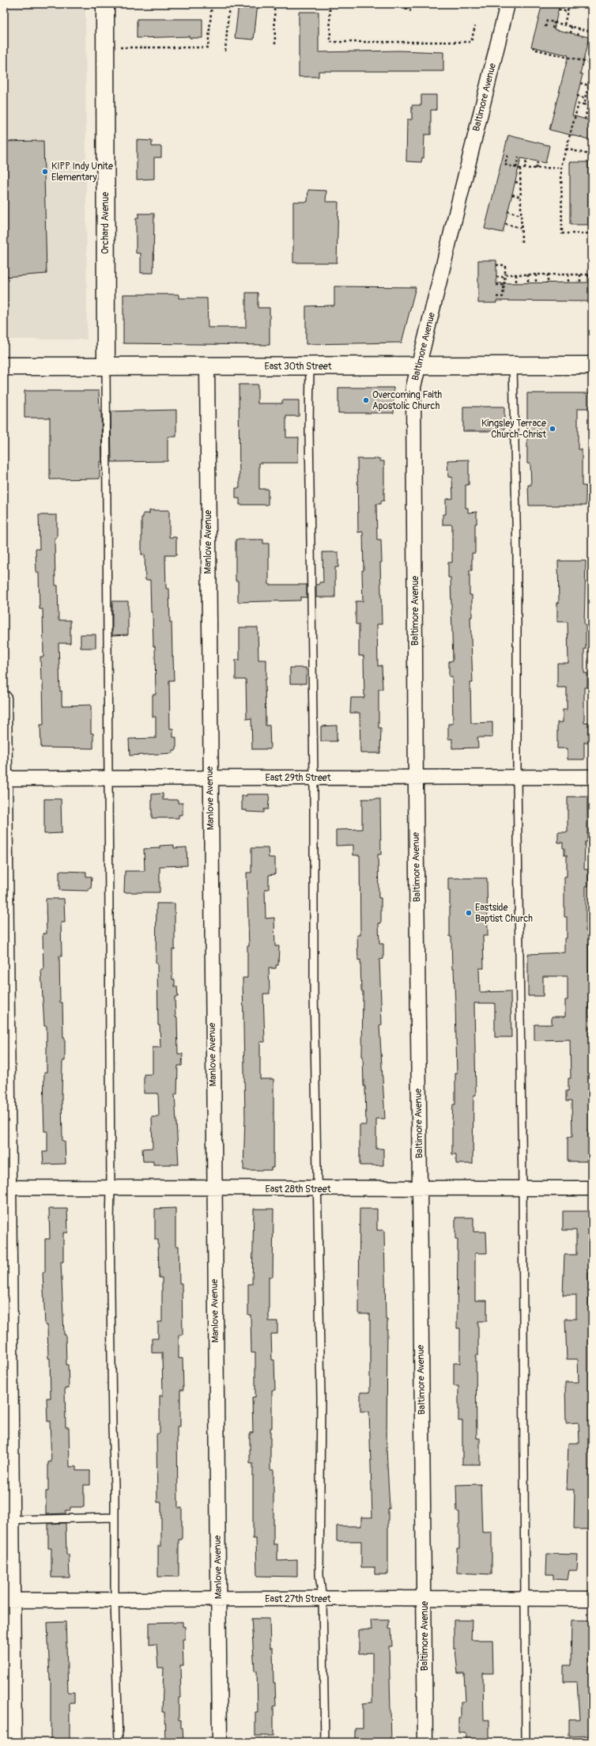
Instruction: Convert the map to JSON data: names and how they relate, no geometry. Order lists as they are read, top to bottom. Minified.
{"streets":{"main road":["Orchard Avenue","East 30th Street"],"street":["Baltimore Avenue","Manlove Avenue","East 29th Street","East 28th Street","East 27th Street"]},"crossings":[["Baltimore Avenue","East 30th Street"],["Baltimore Avenue","East 29th Street"],["Baltimore Avenue","East 28th Street"],["Baltimore Avenue","East 27th Street"],["Orchard Avenue","East 30th Street"],["East 30th Street","Manlove Avenue"],["Manlove Avenue","East 29th Street"],["Manlove Avenue","East 28th Street"],["Manlove Avenue","East 27th Street"]],"places":["KIPP Indy Unite Elementary","Overcoming Faith Apostolic Church","Kingsley Terrace Church-Christ","Eastside Baptist Church"]}
